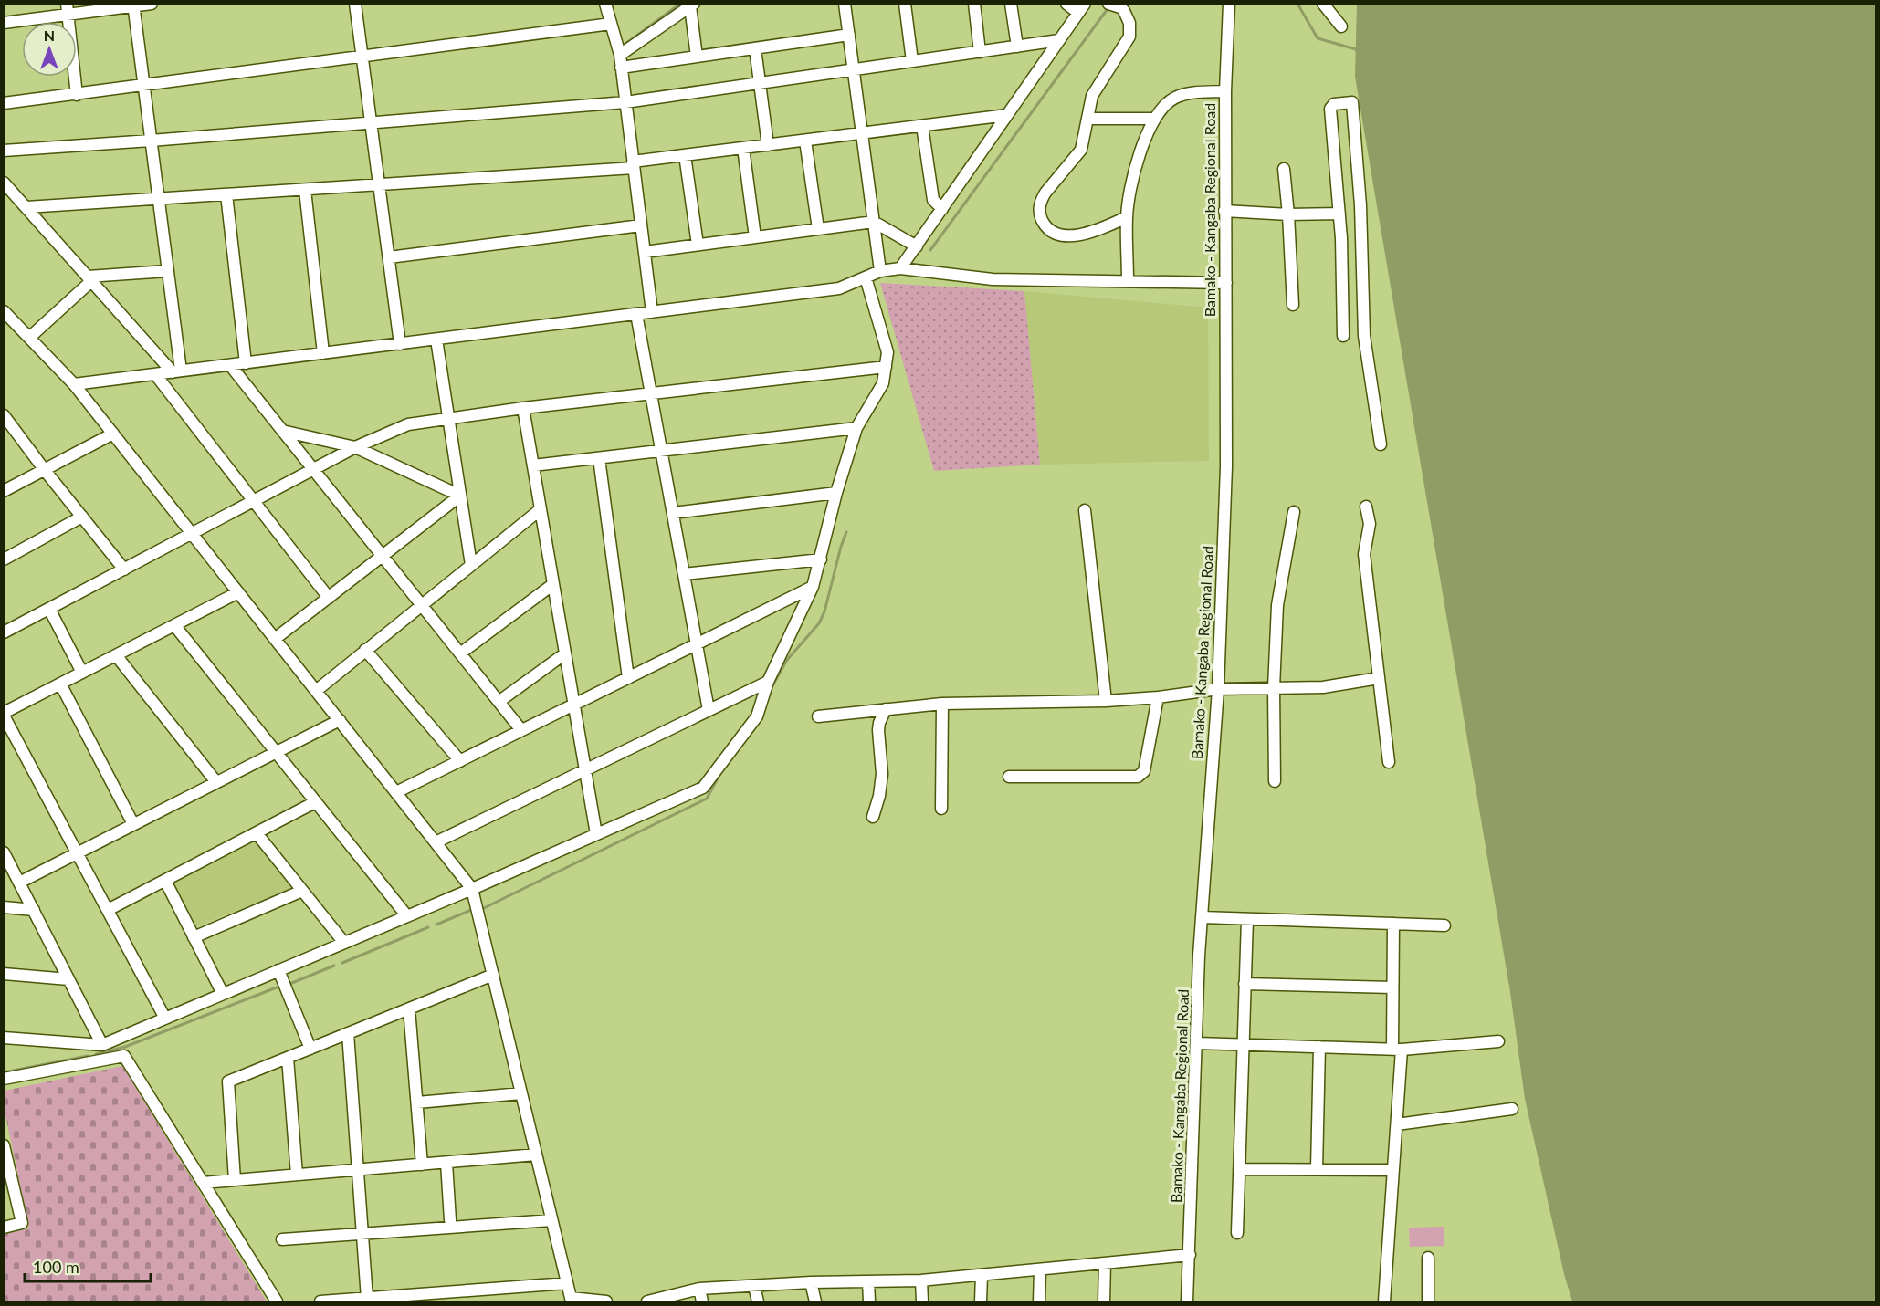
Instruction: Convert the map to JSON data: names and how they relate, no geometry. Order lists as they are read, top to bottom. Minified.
{"streets":{"street":["Bamako - Kangaba Regional Road"]},"scale_bar":"100 m","north":"top"}
